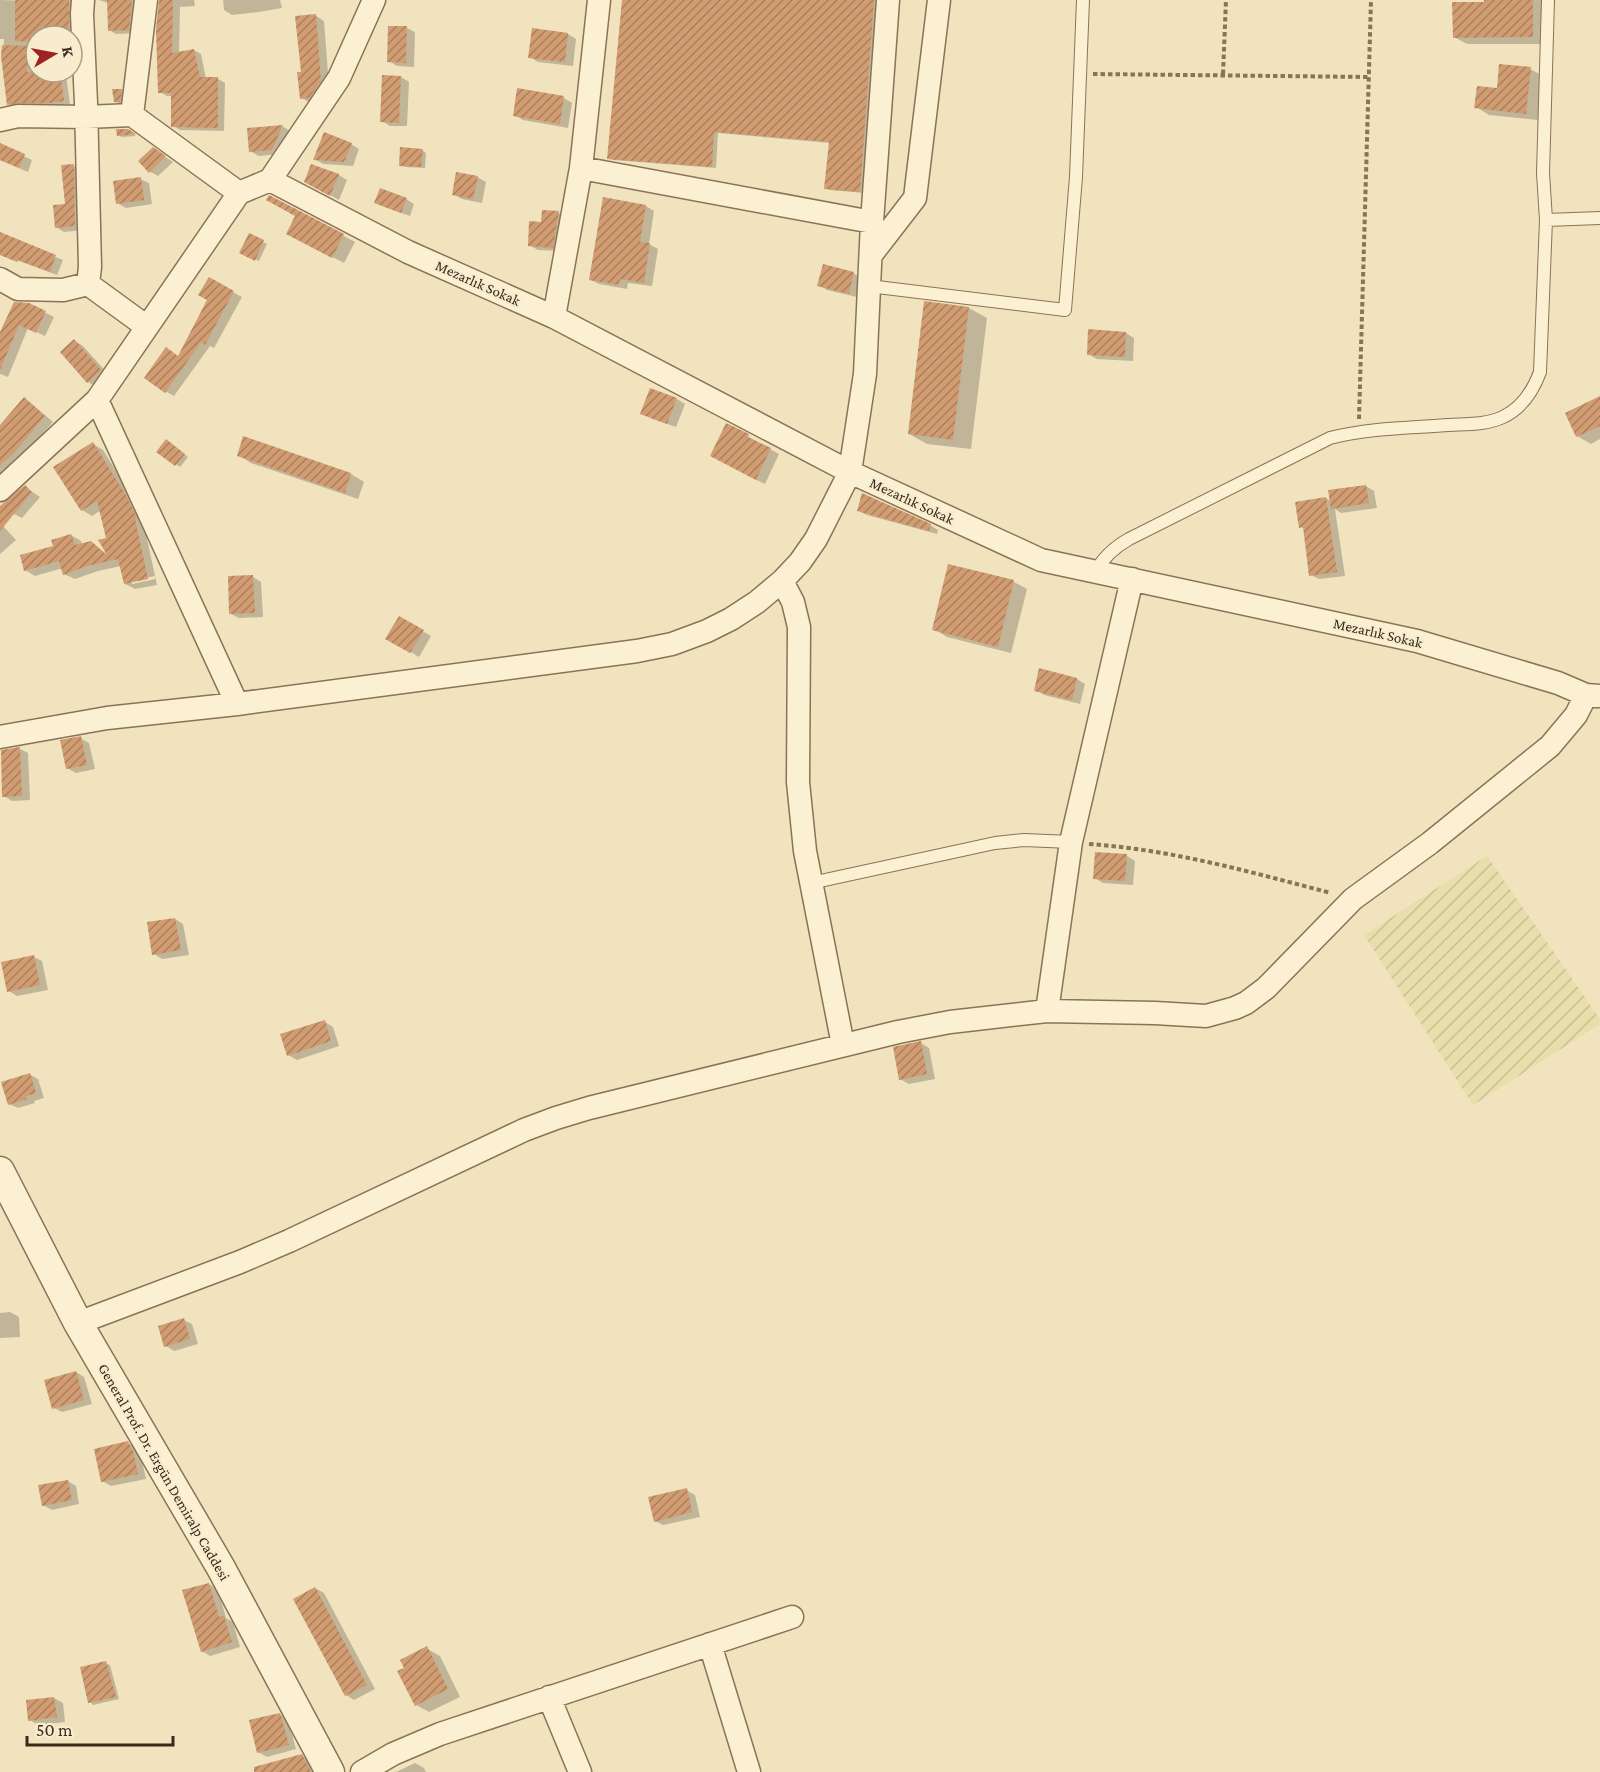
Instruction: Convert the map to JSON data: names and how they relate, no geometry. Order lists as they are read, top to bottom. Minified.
{"streets":{"street":["Mezarlık Sokak","General Prof. Dr. Ergün Demiralp Caddesi"]},"scale_bar":"50 m","north":"right"}
